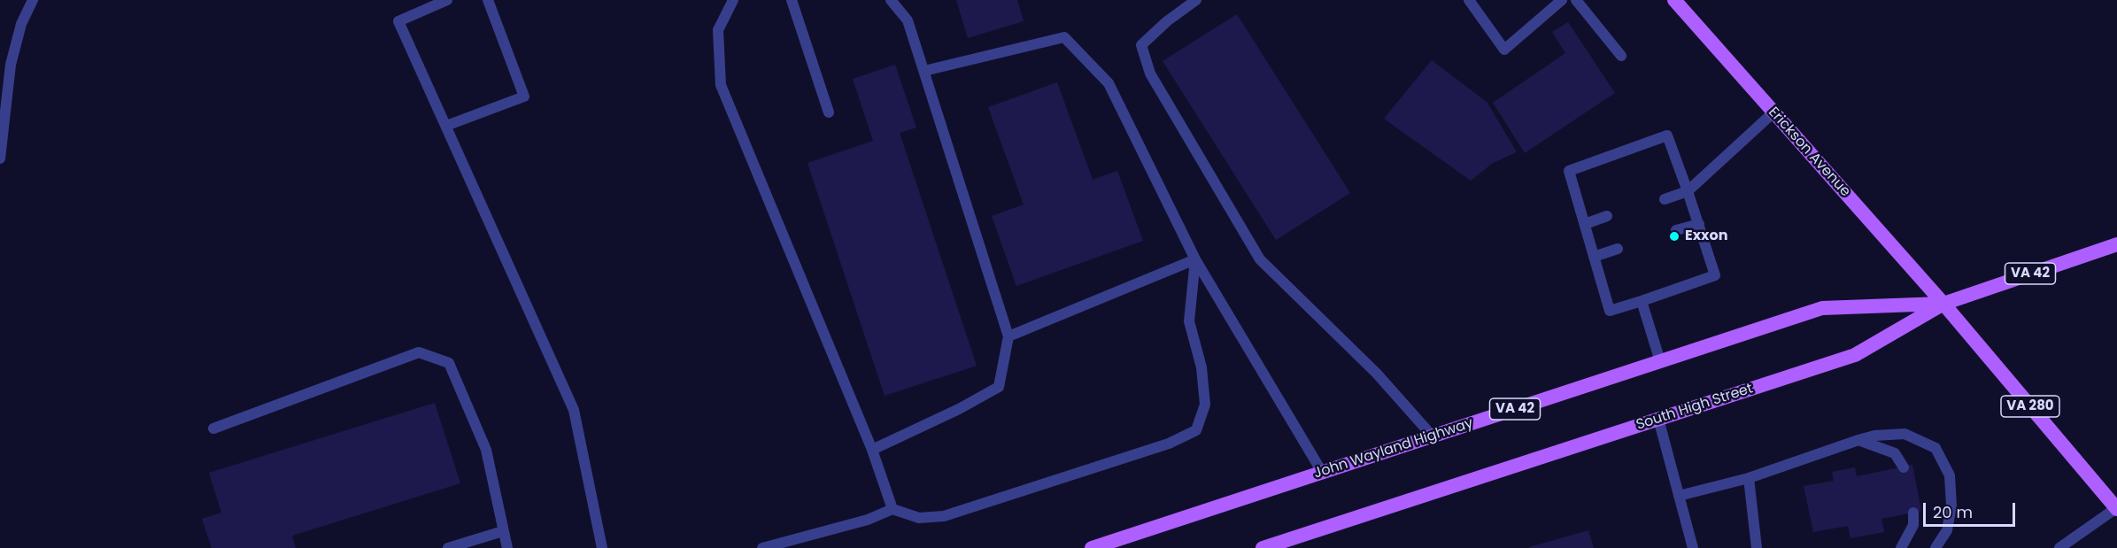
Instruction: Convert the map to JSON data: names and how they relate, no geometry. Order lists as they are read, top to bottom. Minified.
{"streets":{"main road":["Erickson Avenue","VA 42","VA 280","South High Street","John Wayland Highway"]},"crossings":[["Erickson Avenue","VA 280"],["Erickson Avenue","South High Street"],["Erickson Avenue","John Wayland Highway"],["VA 280","South High Street"],["VA 280","John Wayland Highway"],["South High Street","John Wayland Highway"]],"places":["Exxon"],"scale_bar":"20 m"}
